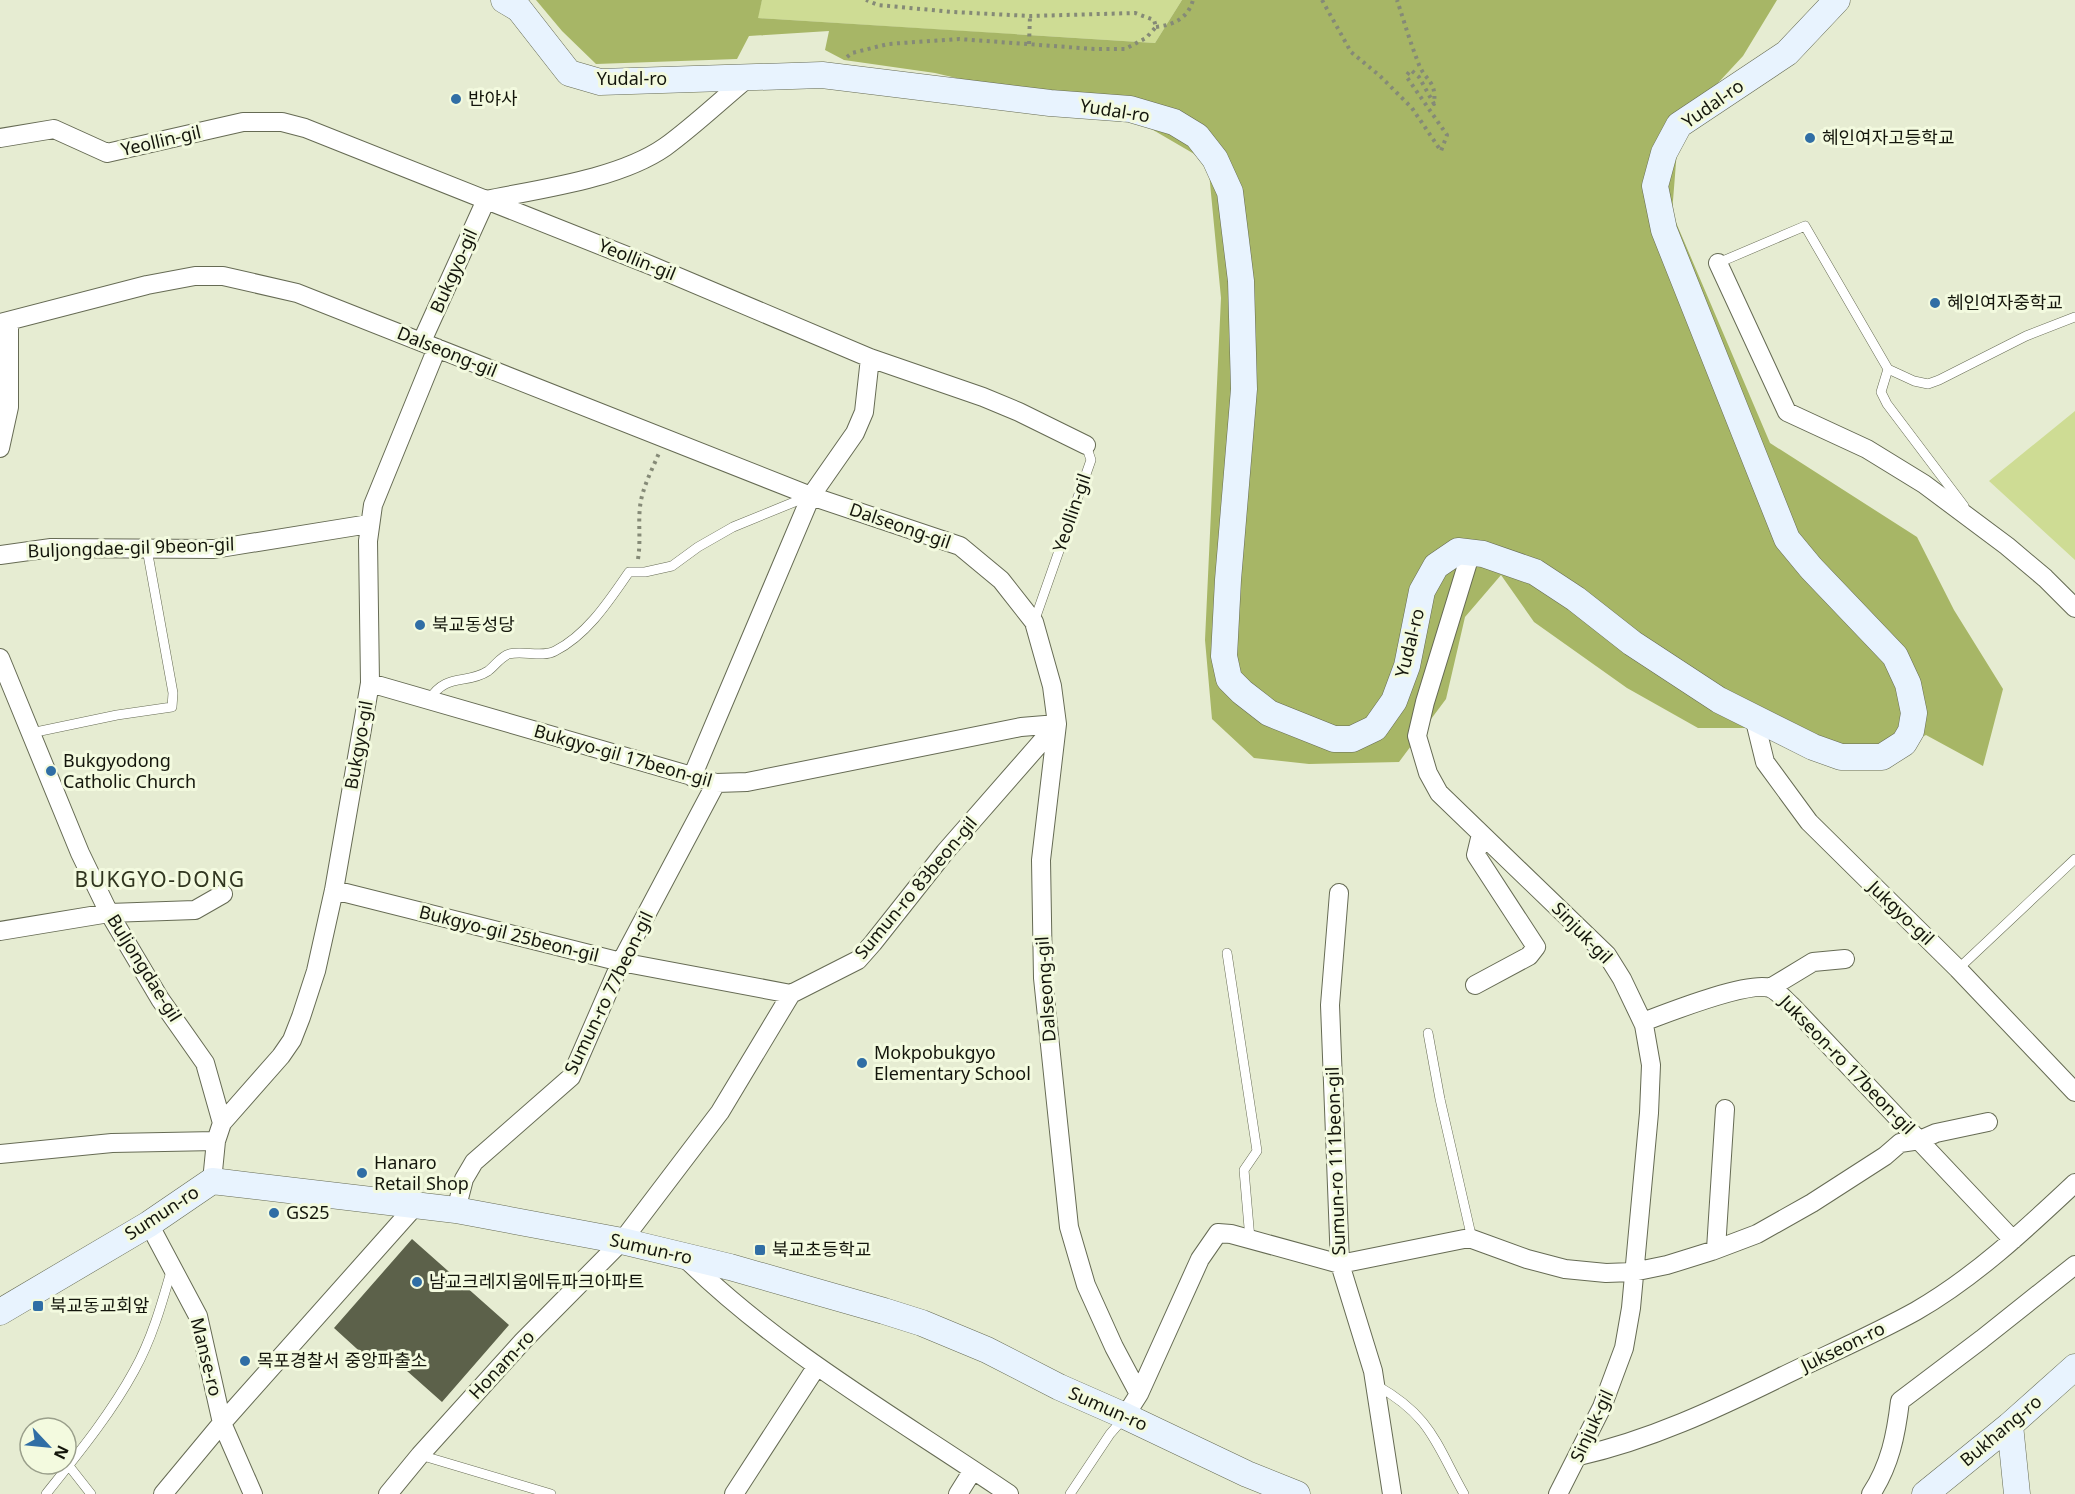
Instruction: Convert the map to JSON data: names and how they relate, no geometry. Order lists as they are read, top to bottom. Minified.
{"streets":{"street":["Yudal-ro","Yeollin-gil","Bukgyo-gil","Dalseong-gil","Buljongdae-gil 9beon-gil","Bukgyo-gil 17beon-gil","Sumun-ro 83beon-gil","Jukgyo-gil","Sinjuk-gil","Bukgyo-gil 25beon-gil","Buljongdae-gil","Sumun-ro 77beon-gil","Jukseon-ro 17beon-gil","Sumun-ro 111beon-gil","Sumun-ro","Jukseon-ro","Manse-ro","Honam-ro","Bukhang-ro"]},"crossings":[["Yudal-ro","Jukgyo-gil"],["Yudal-ro","Sinjuk-gil"],["Yeollin-gil","Bukgyo-gil"],["Yeollin-gil","Dalseong-gil"],["Bukgyo-gil","Dalseong-gil"],["Bukgyo-gil","Buljongdae-gil 9beon-gil"],["Bukgyo-gil","Bukgyo-gil 17beon-gil"],["Bukgyo-gil","Bukgyo-gil 25beon-gil"],["Bukgyo-gil","Buljongdae-gil"],["Dalseong-gil","Bukgyo-gil 17beon-gil"],["Dalseong-gil","Sumun-ro 83beon-gil"],["Bukgyo-gil 17beon-gil","Sumun-ro 83beon-gil"],["Bukgyo-gil 17beon-gil","Sumun-ro 77beon-gil"],["Sumun-ro 83beon-gil","Bukgyo-gil 25beon-gil"],["Sinjuk-gil","Jukseon-ro 17beon-gil"],["Sinjuk-gil","Jukseon-ro"],["Bukgyo-gil 25beon-gil","Sumun-ro 77beon-gil"],["Sumun-ro 77beon-gil","Sumun-ro"],["Jukseon-ro 17beon-gil","Jukseon-ro"],["Sumun-ro","Manse-ro"],["Sumun-ro","Honam-ro"]],"districts":["BUKGYO-DONG"],"places":{"other":["반야사","혜인여자고등학교","혜인여자중학교","북교동성당","Bukgyodong Catholic Church","Mokpobukgyo Elementary School","Hanaro Retail Shop","GS25","남교크레지움에듀파크아파트","목포경찰서 중앙파출소"],"transit":["북교초등학교","북교동교회앞"]},"north":"bottom right"}
